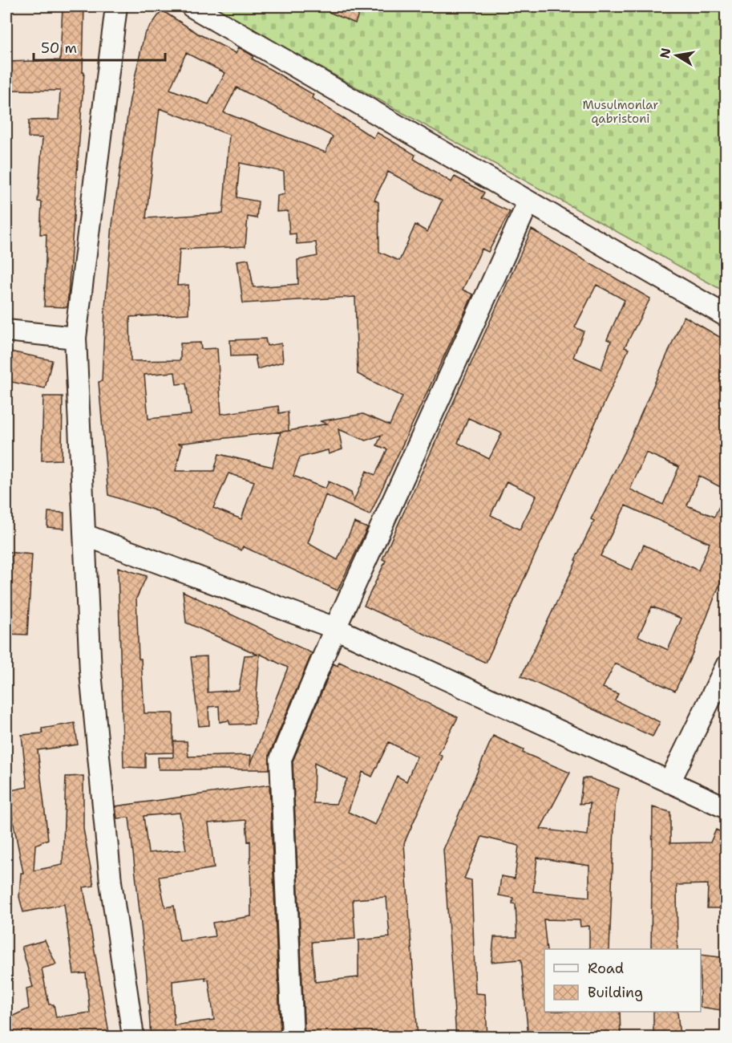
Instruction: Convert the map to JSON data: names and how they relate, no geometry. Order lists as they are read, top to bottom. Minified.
{"parks":["Musulmonlar qabristoni"],"legend":["Road","Building"],"scale_bar":"50 m","north":"left"}
